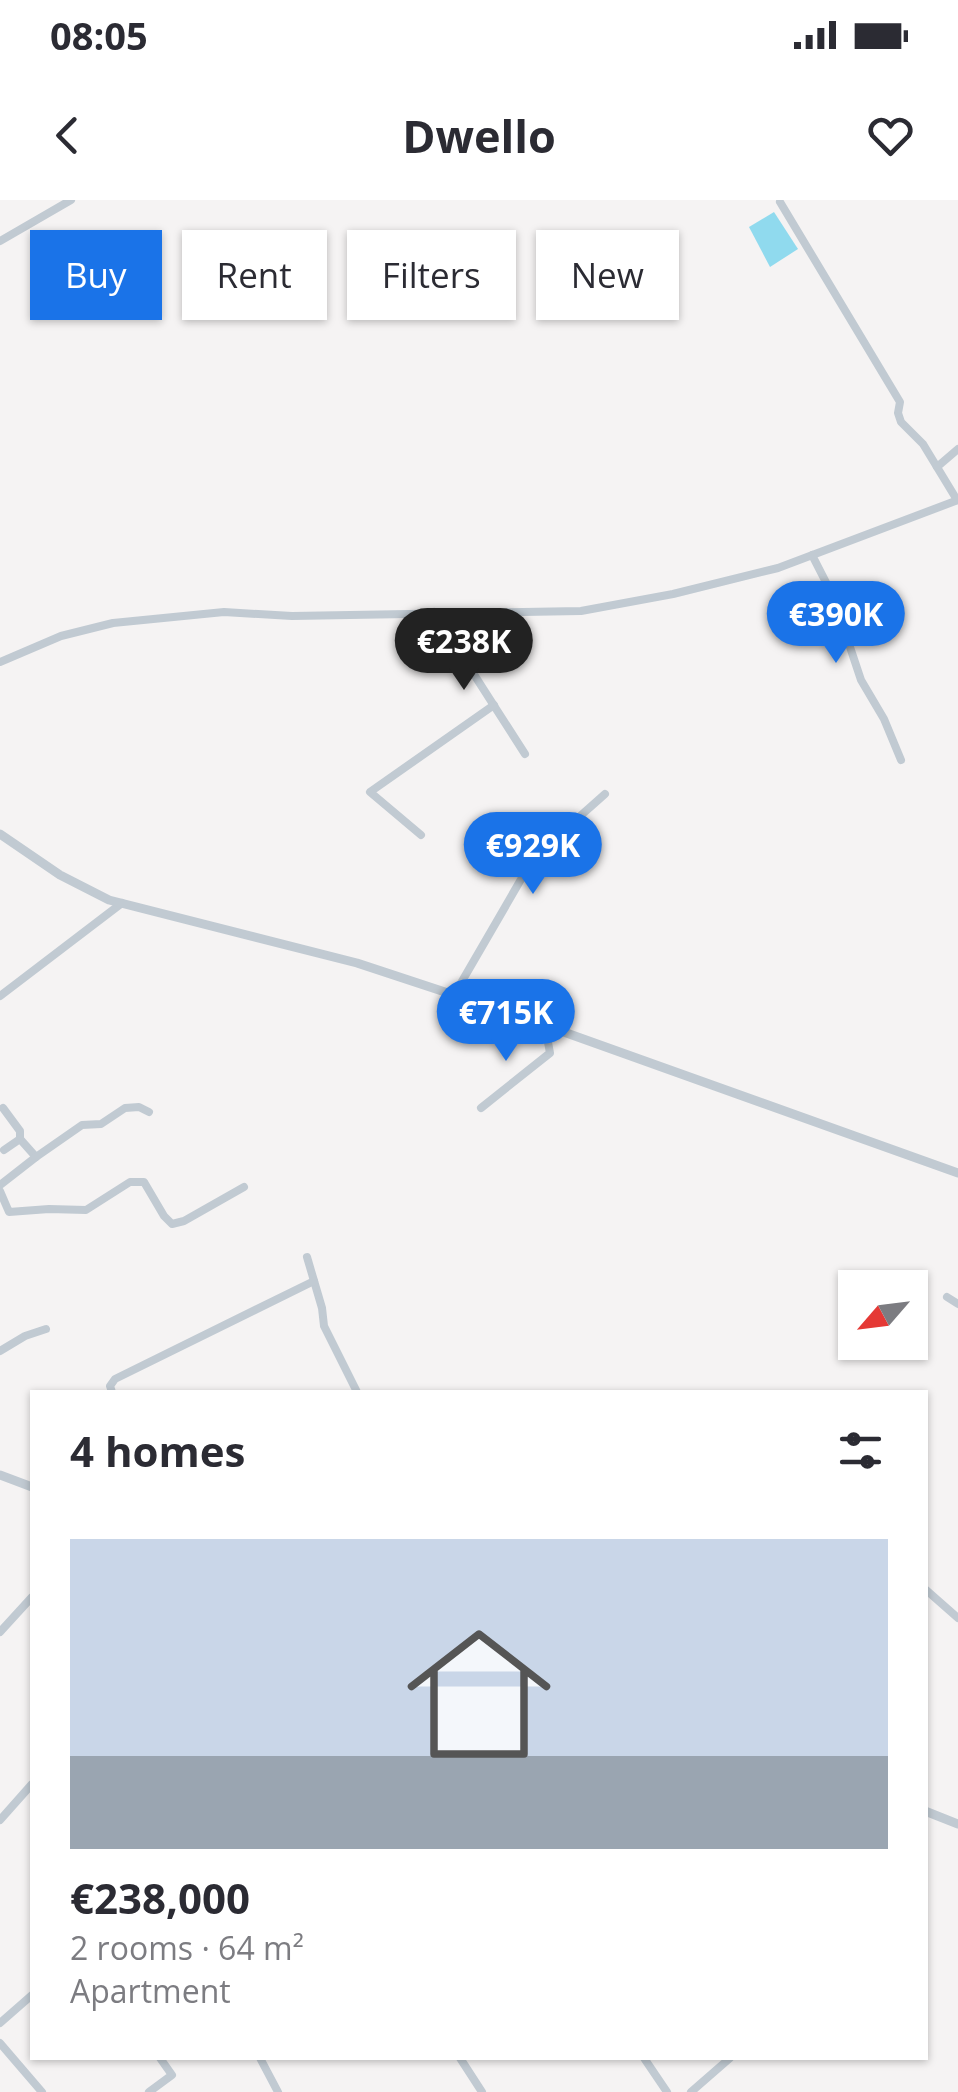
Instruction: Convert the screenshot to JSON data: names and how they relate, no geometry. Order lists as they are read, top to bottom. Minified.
{"north":"bottom left","page":{"status":"08:05","header":"Dwello","chip":["Buy","Rent","Filters","New"],"price":["€390K","€238K","€929K","€715K"],"heading":"4 homes","list":[{"name":"€238,000","note":"2 rooms · 64 m² · Apartment"}]}}
